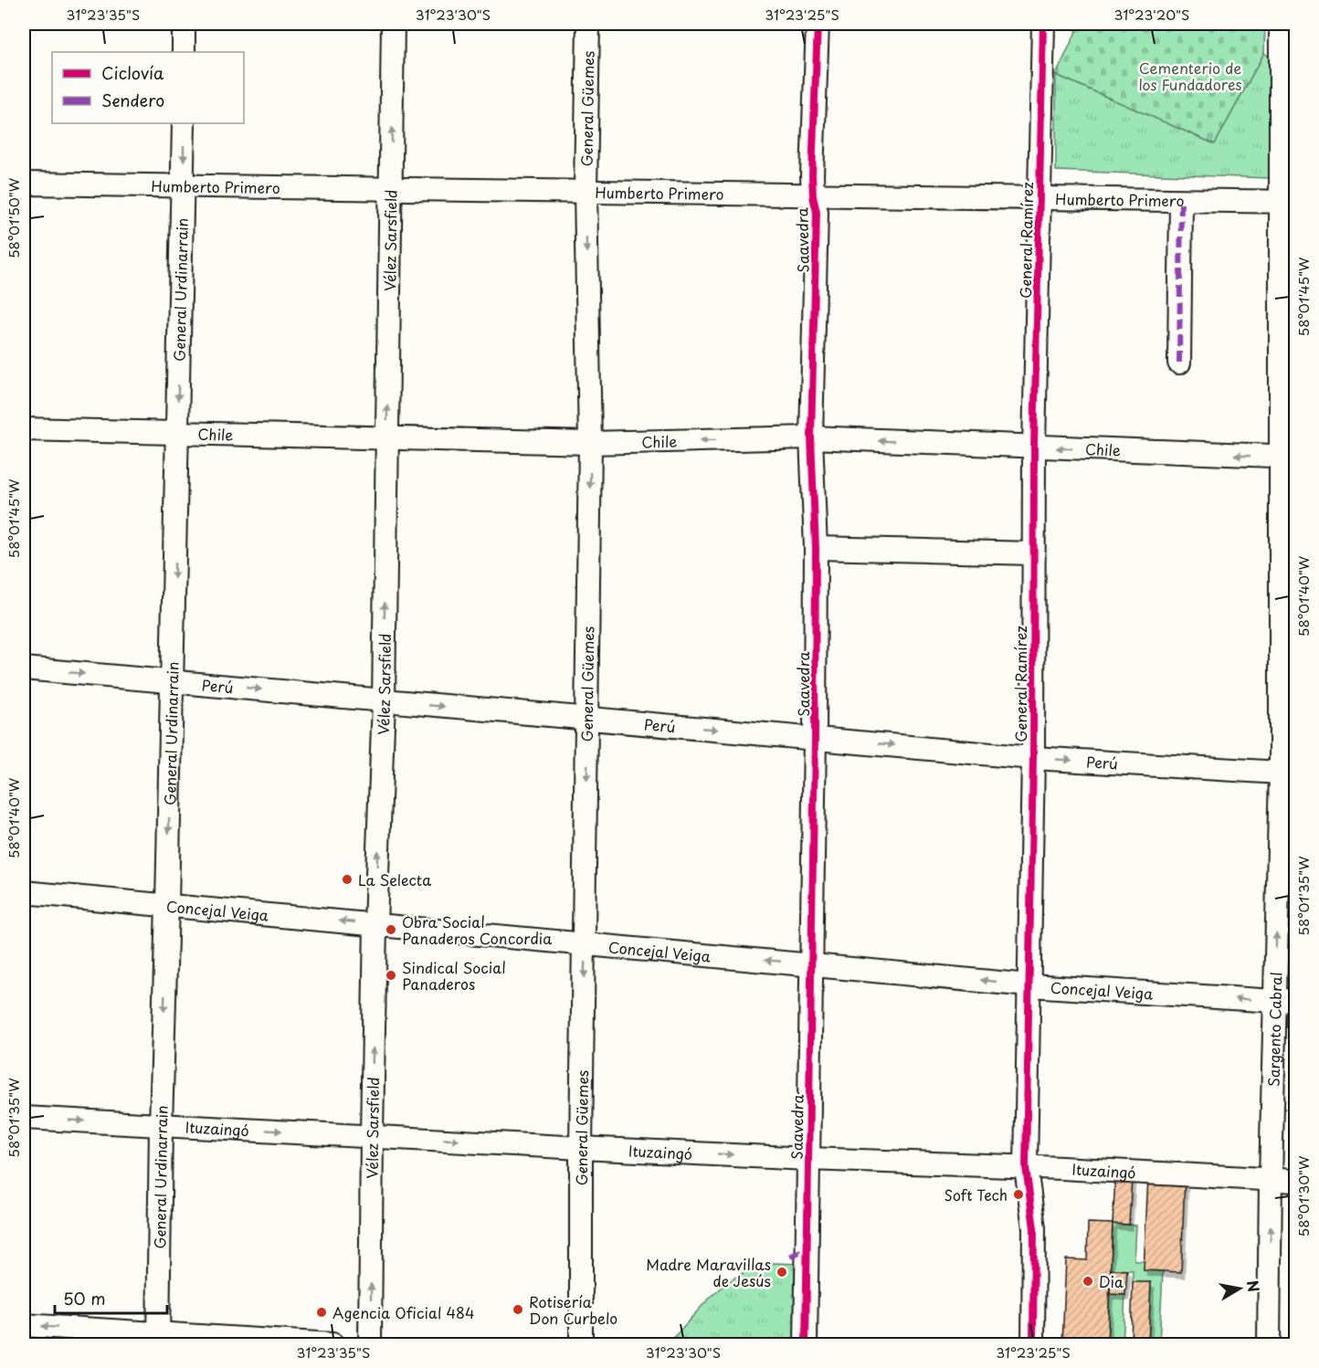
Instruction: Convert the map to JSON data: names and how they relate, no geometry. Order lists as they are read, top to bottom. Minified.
{"streets":{"street":["General Güemes","Humberto Primero","Vélez Sarsfield","Saavedra","General Ramírez","General Urdinarrain","Chile","Perú","Concejal Veiga","Sargento Cabral","Ituzaingó"]},"crossings":[["General Güemes","Humberto Primero"],["General Güemes","Chile"],["General Güemes","Perú"],["General Güemes","Concejal Veiga"],["General Güemes","Ituzaingó"],["Humberto Primero","Vélez Sarsfield"],["Humberto Primero","Saavedra"],["Humberto Primero","General Ramírez"],["Humberto Primero","General Urdinarrain"],["Humberto Primero","Sargento Cabral"],["Vélez Sarsfield","Chile"],["Vélez Sarsfield","Perú"],["Vélez Sarsfield","Concejal Veiga"],["Vélez Sarsfield","Ituzaingó"],["Saavedra","Chile"],["Saavedra","Perú"],["Saavedra","Concejal Veiga"],["Saavedra","Ituzaingó"],["General Ramírez","Chile"],["General Ramírez","Perú"],["General Ramírez","Concejal Veiga"],["General Ramírez","Ituzaingó"],["General Urdinarrain","Chile"],["General Urdinarrain","Perú"],["General Urdinarrain","Concejal Veiga"],["General Urdinarrain","Ituzaingó"],["Chile","Sargento Cabral"],["Perú","Sargento Cabral"],["Concejal Veiga","Sargento Cabral"],["Sargento Cabral","Ituzaingó"]],"one_way":["General Güemes","Vélez Sarsfield","General Urdinarrain","Perú","Concejal Veiga","Ituzaingó"],"parks":["Cementerio de los Fundadores"],"places":["La Selecta","Obra Social Panaderos Concordia","Sindical Social Panaderos","Soft Tech","Madre Maravillas de Jesús","Dia","Rotisería Don Curbelo","Agencia Oficial 484"],"legend":["Ciclovía","Sendero"],"scale_bar":"50 m","north":"right","coordinates":["31°23'35\"S","31°23'30\"S","31°23'25\"S","31°23'20\"S","58°01'50\"W","58°01'45\"W","58°01'40\"W","58°01'35\"W","58°01'30\"W"]}
